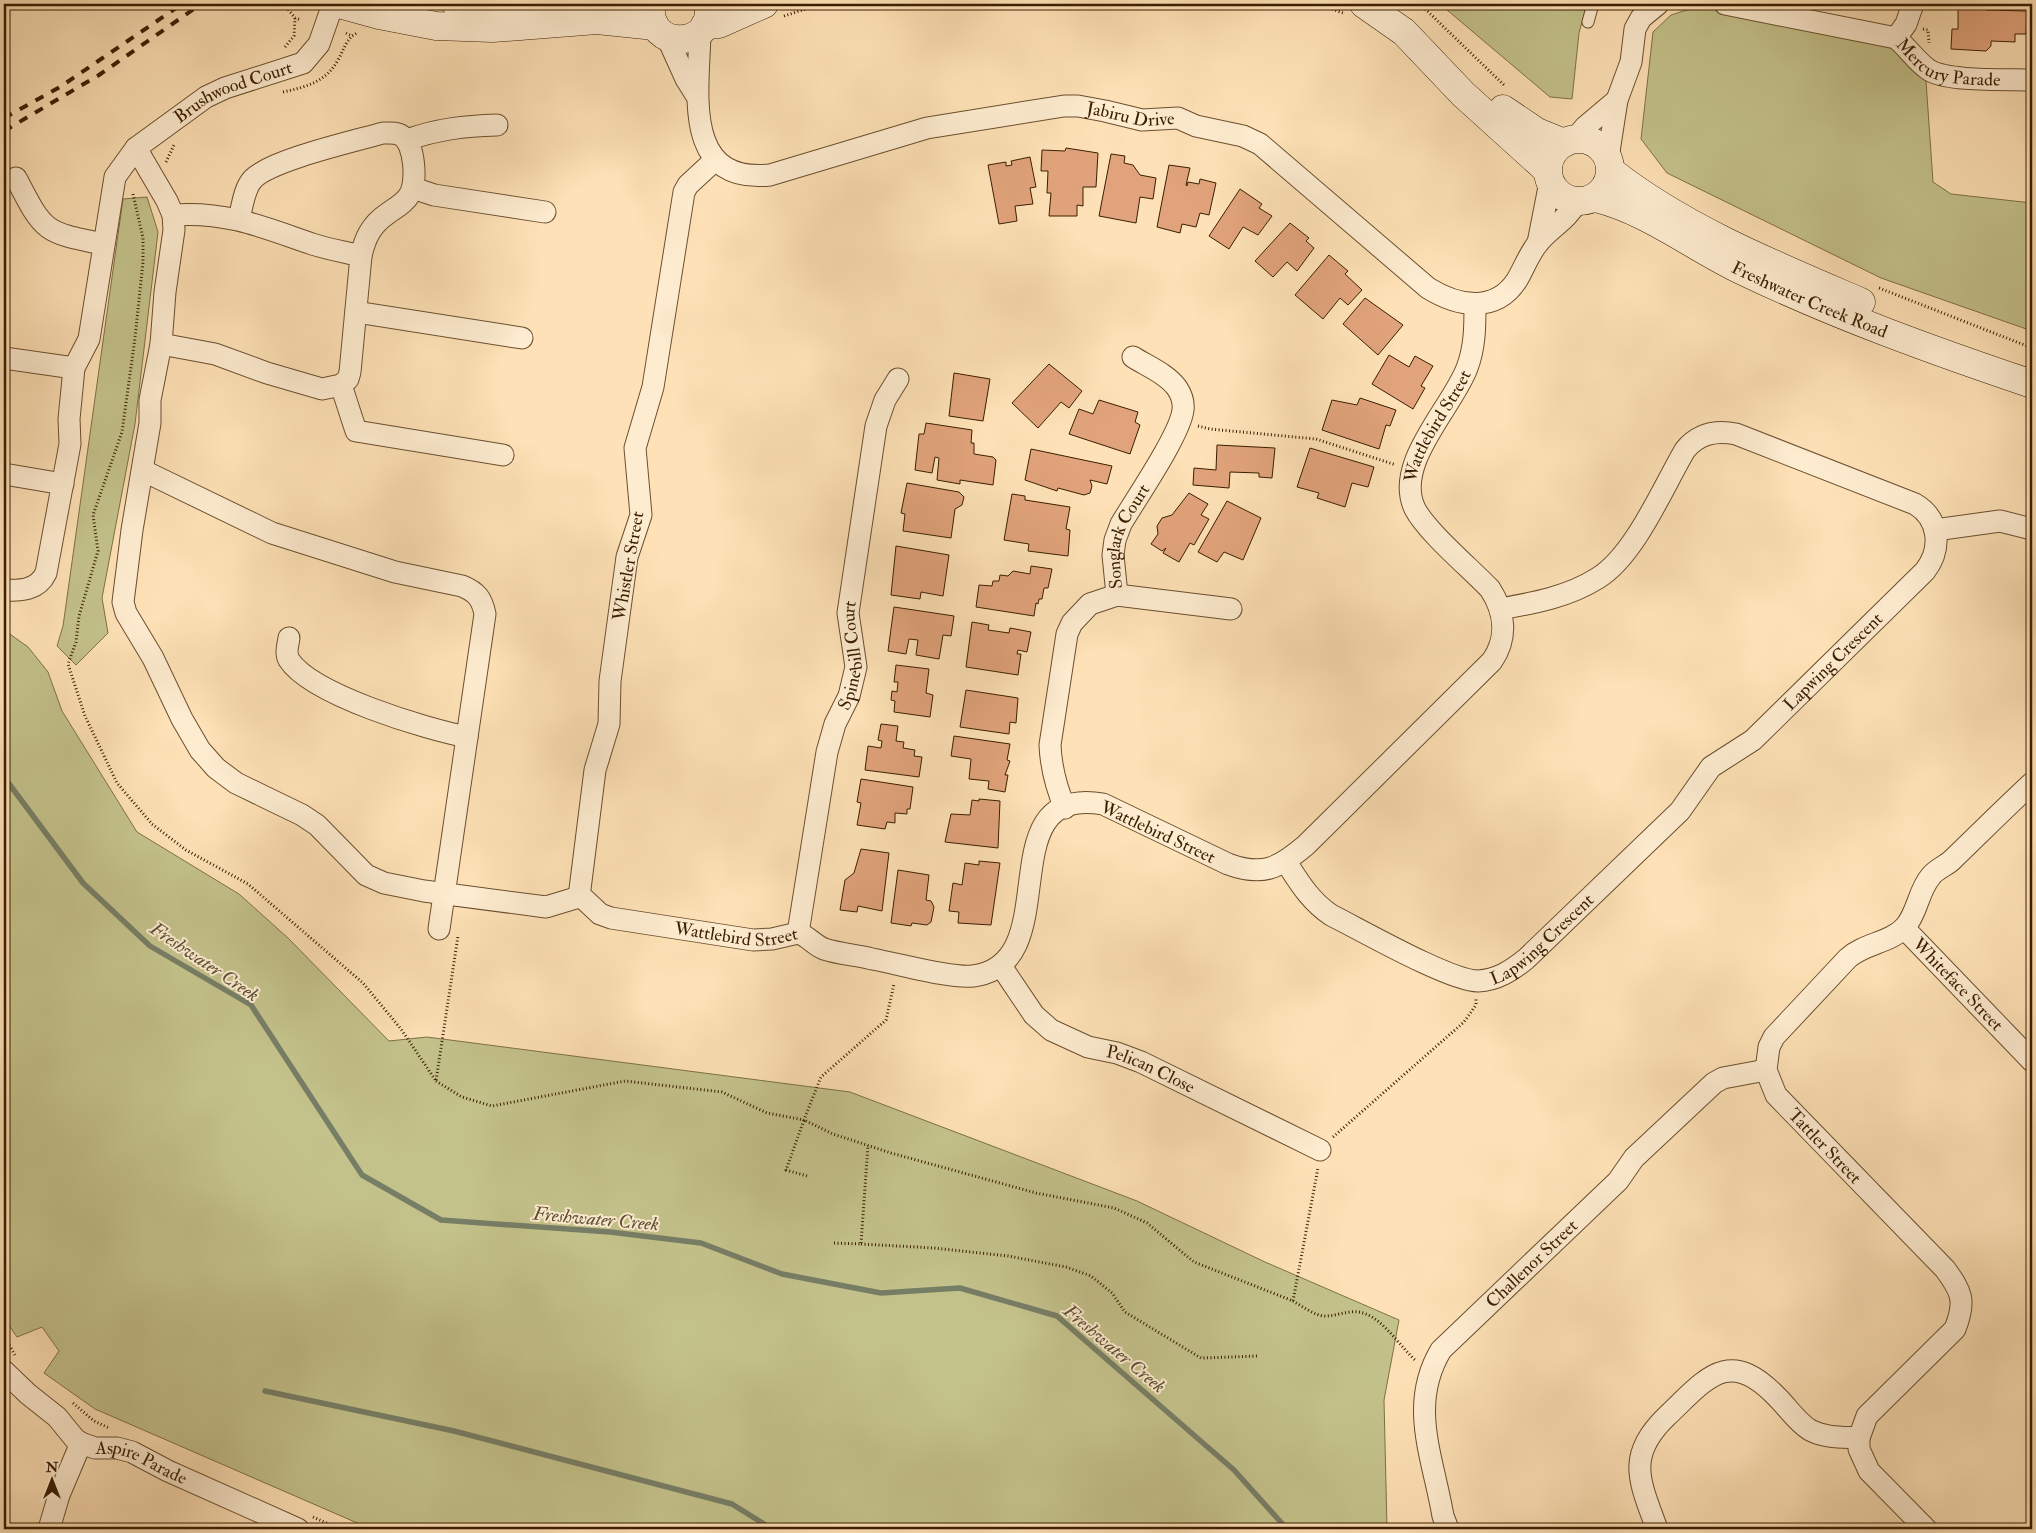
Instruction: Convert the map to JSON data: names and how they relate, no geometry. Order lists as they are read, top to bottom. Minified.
{"streets":{"main road":["Freshwater Creek Road"],"street":["Mercury Parade","Brushwood Court","Jabiru Drive","Wattlebird Street","Songlark Court","Whistler Street","Spinebill Court","Lapwing Crescent","Whiteface Street","Pelican Close","Tattler Street","Challenor Street","Aspire Parade"]},"crossings":[["Jabiru Drive","Freshwater Creek Road"],["Jabiru Drive","Wattlebird Street"],["Jabiru Drive","Whistler Street"],["Wattlebird Street","Songlark Court"],["Wattlebird Street","Whistler Street"],["Wattlebird Street","Spinebill Court"],["Wattlebird Street","Lapwing Crescent"],["Wattlebird Street","Pelican Close"],["Whiteface Street","Tattler Street"],["Tattler Street","Challenor Street"]],"water":["Freshwater Creek"],"north":"top"}
